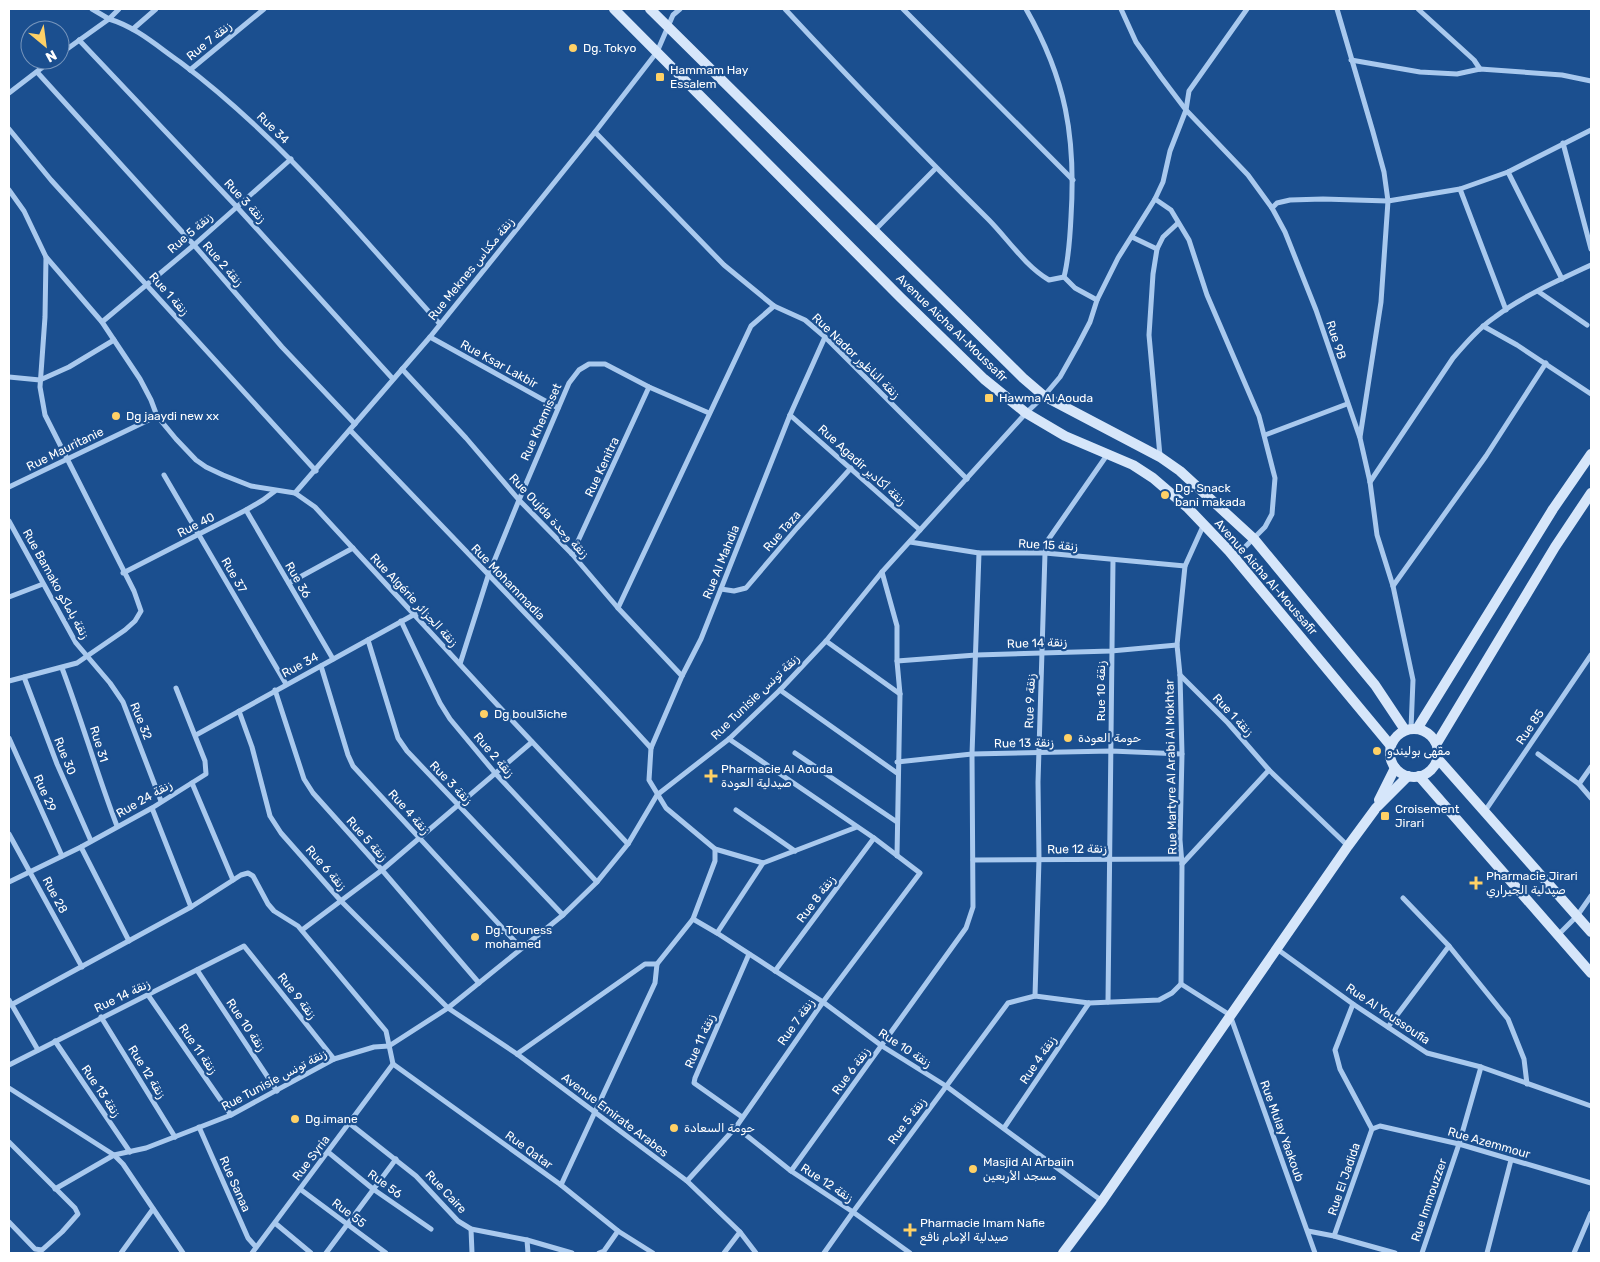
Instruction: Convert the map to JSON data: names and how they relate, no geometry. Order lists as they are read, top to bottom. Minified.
{"streets":{"main road":["Avenue Aicha Al-Moussafir"],"street":["Rue 7 زنقة","Rue 34","Rue 3 زنقة","Rue 5 زنقة","Rue 2 زنقة","Rue Meknes زنقة مكناس","Rue 1 زنقة","Rue 9B","Rue Nador زنقة الناظور","Rue Ksar Lakbir","Rue Khemisset","Rue Mauritanie","Rue Agadir زنقة أكادير","Rue Kenitra","Rue Oujda زنقة وجدة","Rue 40","Rue Taza","Rue 15 زنقة","Rue Al Mahdia","Rue 37","Rue 36","Rue Mohammadia","Rue Bamako زنقة باماكو","Rue Algérie زنقة الجزائر","Rue 14 زنقة","Rue 10 زنقة","Rue Tunisie زنقة تونس","Rue 9 زنقة","Rue 32","Rue 85","Rue 13 زنقة","Rue 31","Rue 30","Rue Martyre Al Arabi Al Mokhtar","Rue 29","Rue 24 زنقة","Rue 4 زنقة","Rue 12 زنقة","Rue 6 زنقة","Rue 28","Rue 8 زنقة","Rue Al Youssoufia","Rue 11 زنقة","Avenue Emirate Arabes","Rue Mulay Yaakoub","Rue Azemmour","Rue Qatar","Rue Syria","Rue El Jadida","Rue Sanaa","Rue 56","Rue Caire","Rue Immouzzer","Rue 55"]},"crossings":[["Rue 7 زنقة","Rue 34"],["Rue 7 زنقة","Rue 10 زنقة"],["Rue 7 زنقة","Rue 12 زنقة"],["Rue 7 زنقة","Rue 11 زنقة"],["Rue 7 زنقة","Avenue Emirate Arabes"],["Rue 34","Rue 3 زنقة"],["Rue 34","Rue 5 زنقة"],["Rue 34","Rue 2 زنقة"],["Rue 34","Rue Meknes زنقة مكناس"],["Rue 34","Rue 37"],["Rue 34","Rue 36"],["Rue 34","Rue Algérie زنقة الجزائر"],["Rue 34","Rue 24 زنقة"],["Rue 34","Rue 4 زنقة"],["Rue 34","Rue 6 زنقة"],["Rue 3 زنقة","Rue 5 زنقة"],["Rue 3 زنقة","Rue Meknes زنقة مكناس"],["Rue 3 زنقة","Rue Tunisie زنقة تونس"],["Rue 5 زنقة","Rue 2 زنقة"],["Rue 5 زنقة","Rue 1 زنقة"],["Rue 5 زنقة","Rue 10 زنقة"],["Rue 5 زنقة","Rue Tunisie زنقة تونس"],["Rue 5 زنقة","Rue 9 زنقة"],["Rue 5 زنقة","Rue 12 زنقة"],["Rue 2 زنقة","Rue Meknes زنقة مكناس"],["Rue 2 زنقة","Rue Tunisie زنقة تونس"],["Rue Meknes زنقة مكناس","Rue 1 زنقة"],["Rue Meknes زنقة مكناس","Avenue Aicha Al-Moussafir"],["Rue Meknes زنقة مكناس","Rue Nador زنقة الناظور"],["Rue Meknes زنقة مكناس","Rue Ksar Lakbir"],["Rue Meknes زنقة مكناس","Rue Oujda زنقة وجدة"],["Rue Meknes زنقة مكناس","Rue Mohammadia"],["Rue Meknes زنقة مكناس","Rue Algérie زنقة الجزائر"],["Rue 1 زنقة","Rue Martyre Al Arabi Al Mokhtar"],["Avenue Aicha Al-Moussafir","Rue 9B"],["Avenue Aicha Al-Moussafir","Rue Tunisie زنقة تونس"],["Avenue Aicha Al-Moussafir","Rue 9 زنقة"],["Avenue Aicha Al-Moussafir","Rue Martyre Al Arabi Al Mokhtar"],["Rue 9B","Rue Tunisie زنقة تونس"],["Rue Nador زنقة الناظور","Rue Al Mahdia"],["Rue Nador زنقة الناظور","Rue Tunisie زنقة تونس"],["Rue Ksar Lakbir","Rue Khemisset"],["Rue Khemisset","Rue Kenitra"],["Rue Khemisset","Rue Oujda زنقة وجدة"],["Rue Khemisset","Rue Mohammadia"],["Rue Khemisset","Rue Algérie زنقة الجزائر"],["Rue Mauritanie","Rue Algérie زنقة الجزائر"],["Rue Agadir زنقة أكادير","Rue Taza"],["Rue Agadir زنقة أكادير","Rue Al Mahdia"],["Rue Agadir زنقة أكادير","Rue Tunisie زنقة تونس"],["Rue Kenitra","Rue Oujda زنقة وجدة"],["Rue Oujda زنقة وجدة","Rue Al Mahdia"],["Rue 40","Rue 37"],["Rue 40","Rue 36"],["Rue 40","Rue Algérie زنقة الجزائر"],["Rue Taza","Rue Al Mahdia"],["Rue 15 زنقة","Rue 10 زنقة"],["Rue 15 زنقة","Rue Tunisie زنقة تونس"],["Rue 15 زنقة","Rue 9 زنقة"],["Rue 15 زنقة","Rue Martyre Al Arabi Al Mokhtar"],["Rue Al Mahdia","Rue Mohammadia"],["Rue Al Mahdia","Rue Tunisie زنقة تونس"],["Rue Bamako زنقة باماكو","Rue 32"],["Rue Algérie زنقة الجزائر","Rue Tunisie زنقة تونس"],["Rue 14 زنقة","Rue 10 زنقة"],["Rue 14 زنقة","Rue 9 زنقة"],["Rue 14 زنقة","Rue 13 زنقة"],["Rue 14 زنقة","Rue Martyre Al Arabi Al Mokhtar"],["Rue 14 زنقة","Rue 12 زنقة"],["Rue 14 زنقة","Rue 11 زنقة"],["Rue 10 زنقة","Rue Tunisie زنقة تونس"],["Rue 10 زنقة","Rue 13 زنقة"],["Rue 10 زنقة","Rue 4 زنقة"],["Rue 10 زنقة","Rue 12 زنقة"],["Rue 10 زنقة","Rue 6 زنقة"],["Rue 10 زنقة","Rue 8 زنقة"],["Rue 10 زنقة","Rue 11 زنقة"],["Rue Tunisie زنقة تونس","Rue 9 زنقة"],["Rue Tunisie زنقة تونس","Rue 13 زنقة"],["Rue Tunisie زنقة تونس","Rue 4 زنقة"],["Rue Tunisie زنقة تونس","Rue 12 زنقة"],["Rue Tunisie زنقة تونس","Rue 6 زنقة"],["Rue Tunisie زنقة تونس","Rue 11 زنقة"],["Rue Tunisie زنقة تونس","Avenue Emirate Arabes"],["Rue Tunisie زنقة تونس","Rue Sanaa"],["Rue 9 زنقة","Rue 13 زنقة"],["Rue 9 زنقة","Rue 12 زنقة"],["Rue 32","Rue 24 زنقة"],["Rue 13 زنقة","Rue Martyre Al Arabi Al Mokhtar"],["Rue 31","Rue 24 زنقة"],["Rue 30","Rue 24 زنقة"],["Rue Martyre Al Arabi Al Mokhtar","Rue 12 زنقة"],["Rue 29","Rue 24 زنقة"],["Rue 24 زنقة","Rue 28"],["Rue 12 زنقة","Rue 6 زنقة"],["Rue 6 زنقة","Avenue Emirate Arabes"],["Rue Al Youssoufia","Rue El Jadida"],["Rue Al Youssoufia","Rue Immouzzer"],["Rue Azemmour","Rue El Jadida"],["Rue Azemmour","Rue Immouzzer"],["Rue Qatar","Rue Syria"],["Rue Syria","Rue Sanaa"],["Rue Syria","Rue 56"],["Rue Syria","Rue Caire"],["Rue Syria","Rue 55"]],"places":{"other":["Dg. Tokyo","Dg jaaydi new xx","Dg. Snack bani makada","Dg boul3iche","حومة العودة","مقهى بوليندو","Dg. Touness mohamed","Dg.imane","حومة السعادة","Masjid Al Arbaiin مسجد الأربعين"],"transit":["Hammam Hay Essalem","Hawma Al Aouda","Croisement Jirari"],"health":["Pharmacie Al Aouda صيدلية العودة","Pharmacie Jirari صيدلية الجيراري","Pharmacie Imam Nafie صيدلية الإمام نافع"]},"north":"bottom right"}
